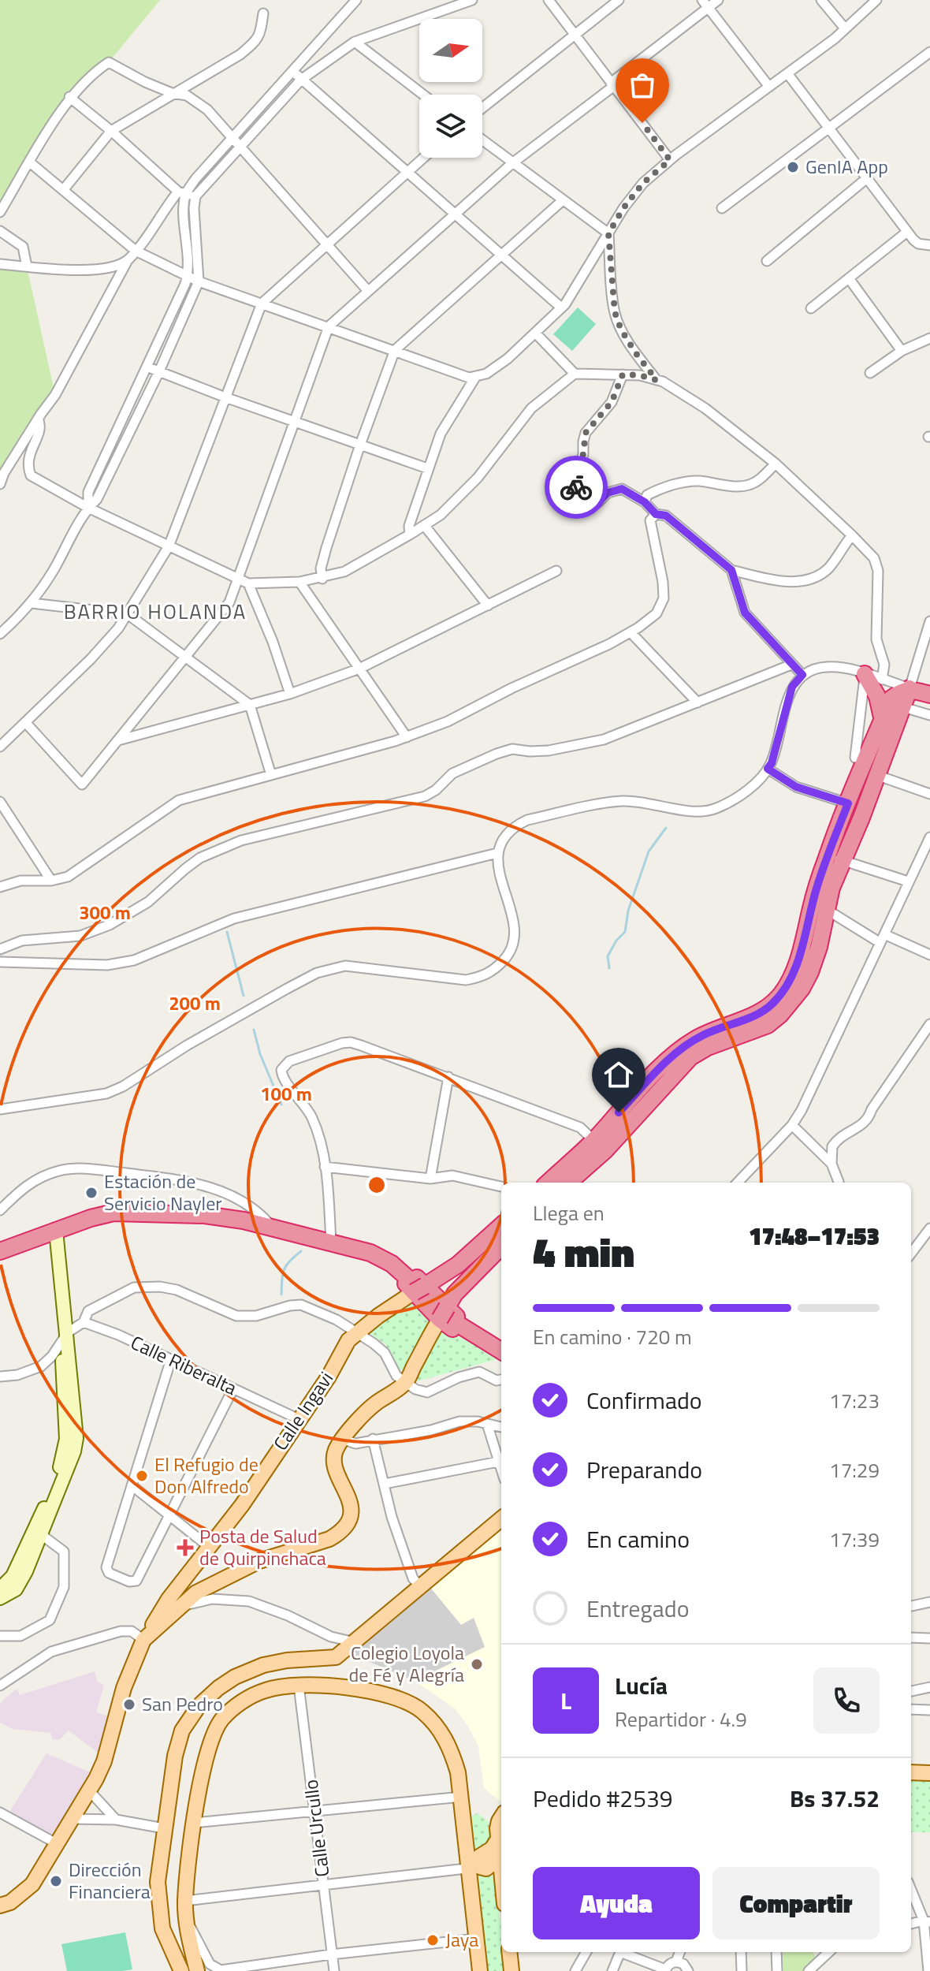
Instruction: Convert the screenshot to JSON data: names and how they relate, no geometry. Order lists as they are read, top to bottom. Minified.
{"streets":{"main road":["Calle Ingavi"],"street":["Calle Riberalta","Calle Urcullo"]},"crossings":[["Calle Riberalta","Calle Ingavi"]],"districts":["BARRIO HOLANDA"],"places":{"other":["GenIA App","Estación de Servicio Nayler","El Refugio de Don Alfredo","Colegio Loyola de Fé y Alegría","San Pedro","Dirección Financiera","Jaya"],"health":["Posta de Salud de Quirpinchaca"]},"north":"right","page":{"heading":["4 min","Llega en","17:48–17:53"],"panel":["Lucía","Repartidor · 4.9","Pedido #2539","Bs 37.52"],"bar":"En camino · 720 m","list":[["Confirmado","17:23"],["Preparando","17:29"],["En camino","17:39"],"Entregado"],"round":"L","buttons":["Ayuda","Compartir"]},"rings":["300 m","200 m","100 m"]}
